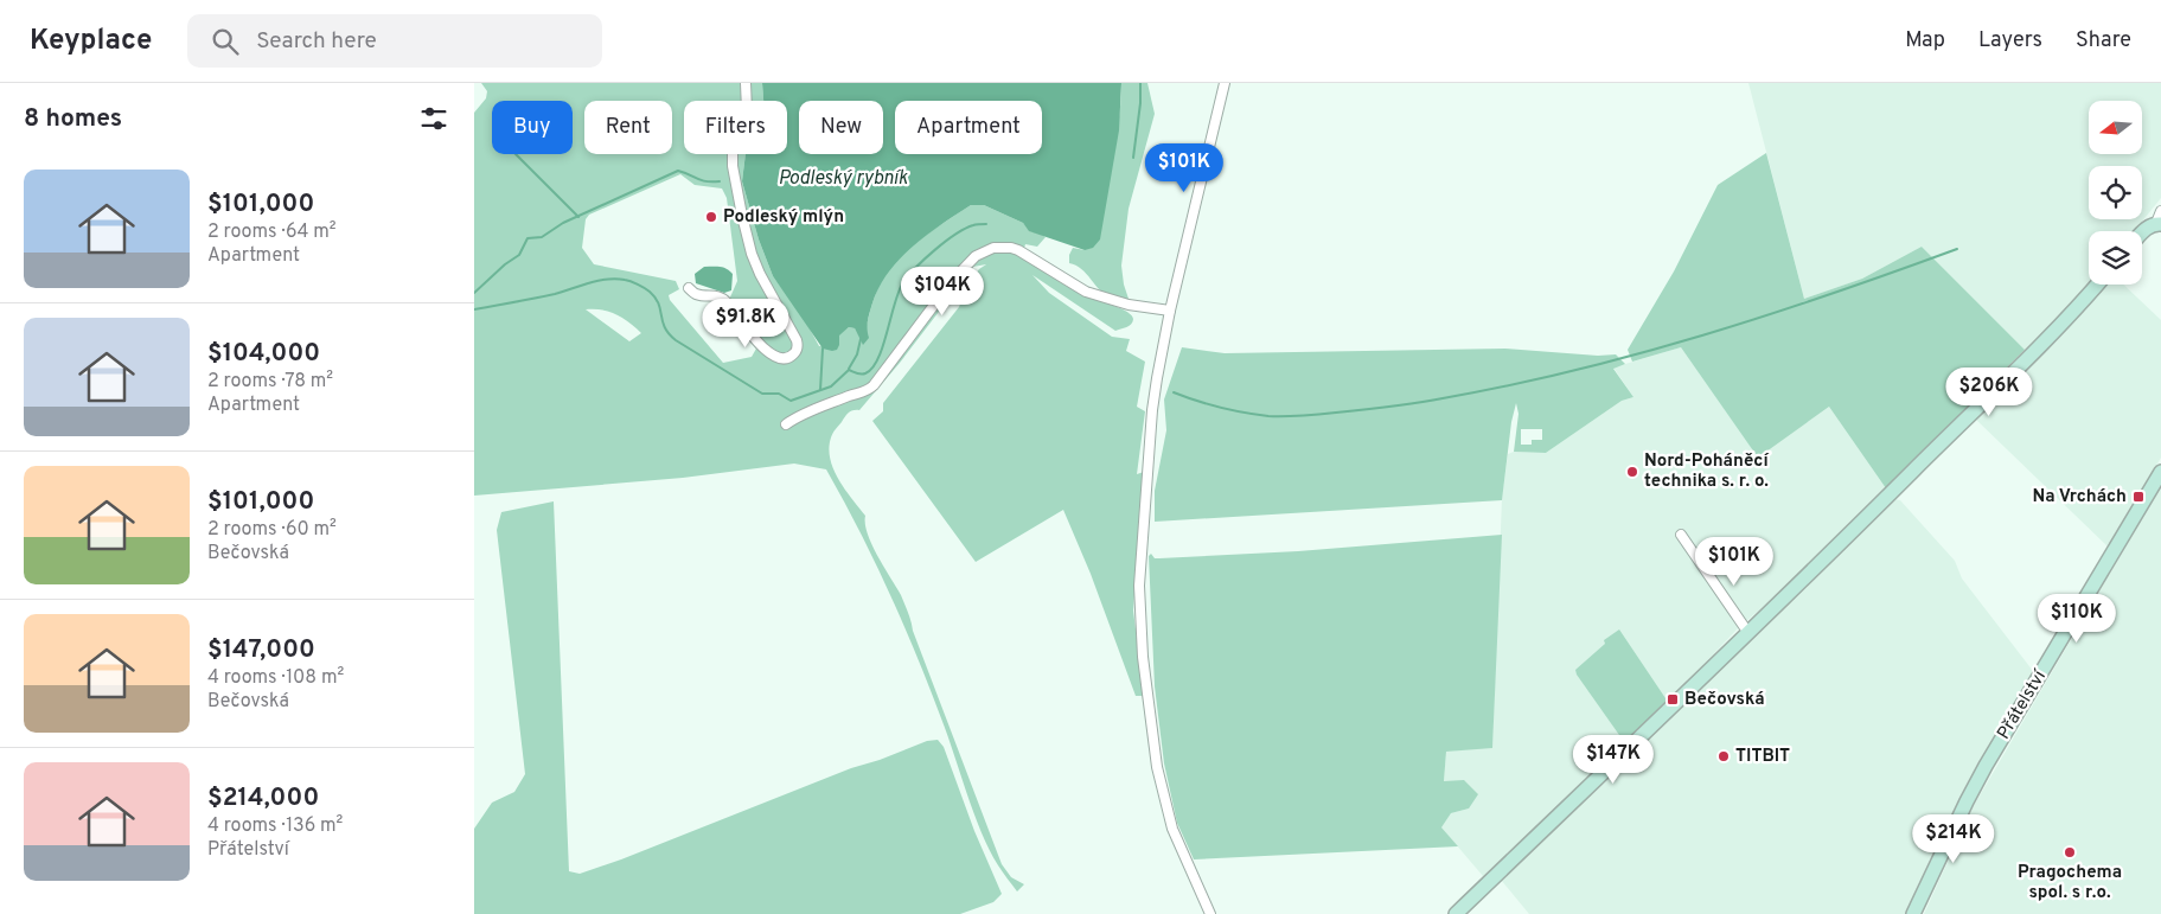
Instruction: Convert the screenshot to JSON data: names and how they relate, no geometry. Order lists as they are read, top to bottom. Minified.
{"streets":{"street":["Přátelství"]},"water":["Podleský rybník"],"places":{"other":["Podleský mlýn","Nord-Poháněcí technika s. r. o.","TITBIT","Pragochema spol. s r.o."],"transit":["Na Vrchách","Bečovská"]},"north":"left","page":{"header":"Keyplace","search":"Search here","nav":["Map","Layers","Share"],"heading":"8 homes","chip":["Buy","Rent","Filters","New","Apartment"],"price":["$101K","$104K","$91.8K","$206K","$101K","$110K","$147K","$214K"],"list":[{"name":"$101,000","note":"2 rooms · 64 m² · Apartment"},{"name":"$104,000","note":"2 rooms · 78 m² · Apartment"},{"name":"$101,000","note":"2 rooms · 60 m² · Bečovská"},{"name":"$147,000","note":"4 rooms · 108 m² · Bečovská"},{"name":"$214,000","note":"4 rooms · 136 m² · Přátelství"}]}}
